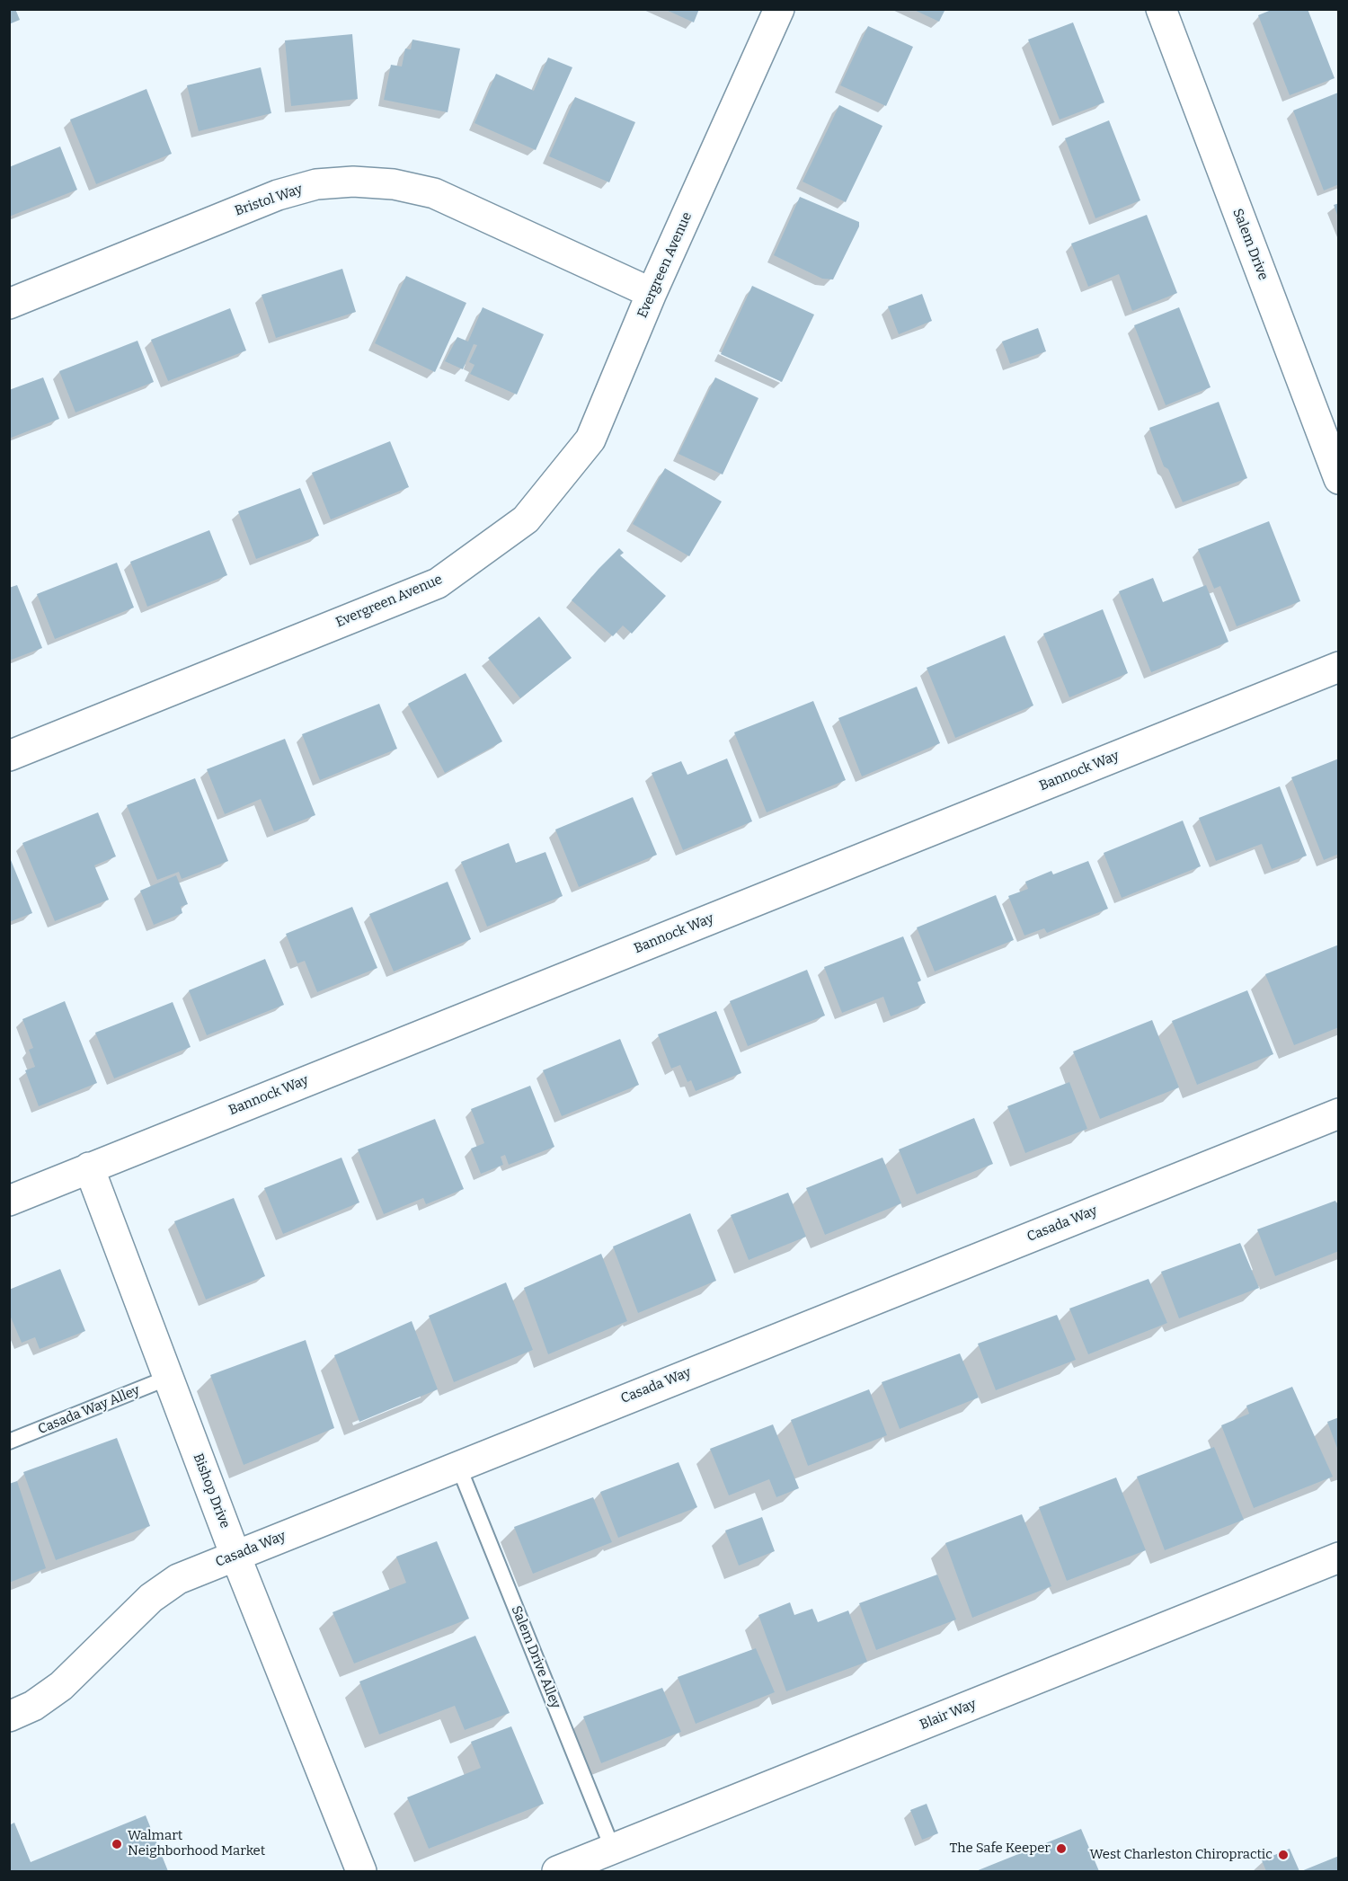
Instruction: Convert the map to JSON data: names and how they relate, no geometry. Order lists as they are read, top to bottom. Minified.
{"streets":{"street":["Bristol Way","Salem Drive","Evergreen Avenue","Bannock Way","Casada Way","Bishop Drive","Blair Way"],"lane":["Casada Way Alley","Salem Drive Alley"]},"crossings":[["Bristol Way","Evergreen Avenue"],["Bannock Way","Bishop Drive"],["Casada Way","Bishop Drive"],["Casada Way","Salem Drive Alley"],["Casada Way Alley","Bishop Drive"],["Salem Drive Alley","Blair Way"]],"places":["Walmart Neighborhood Market","The Safe Keeper","West Charleston Chiropractic"]}
